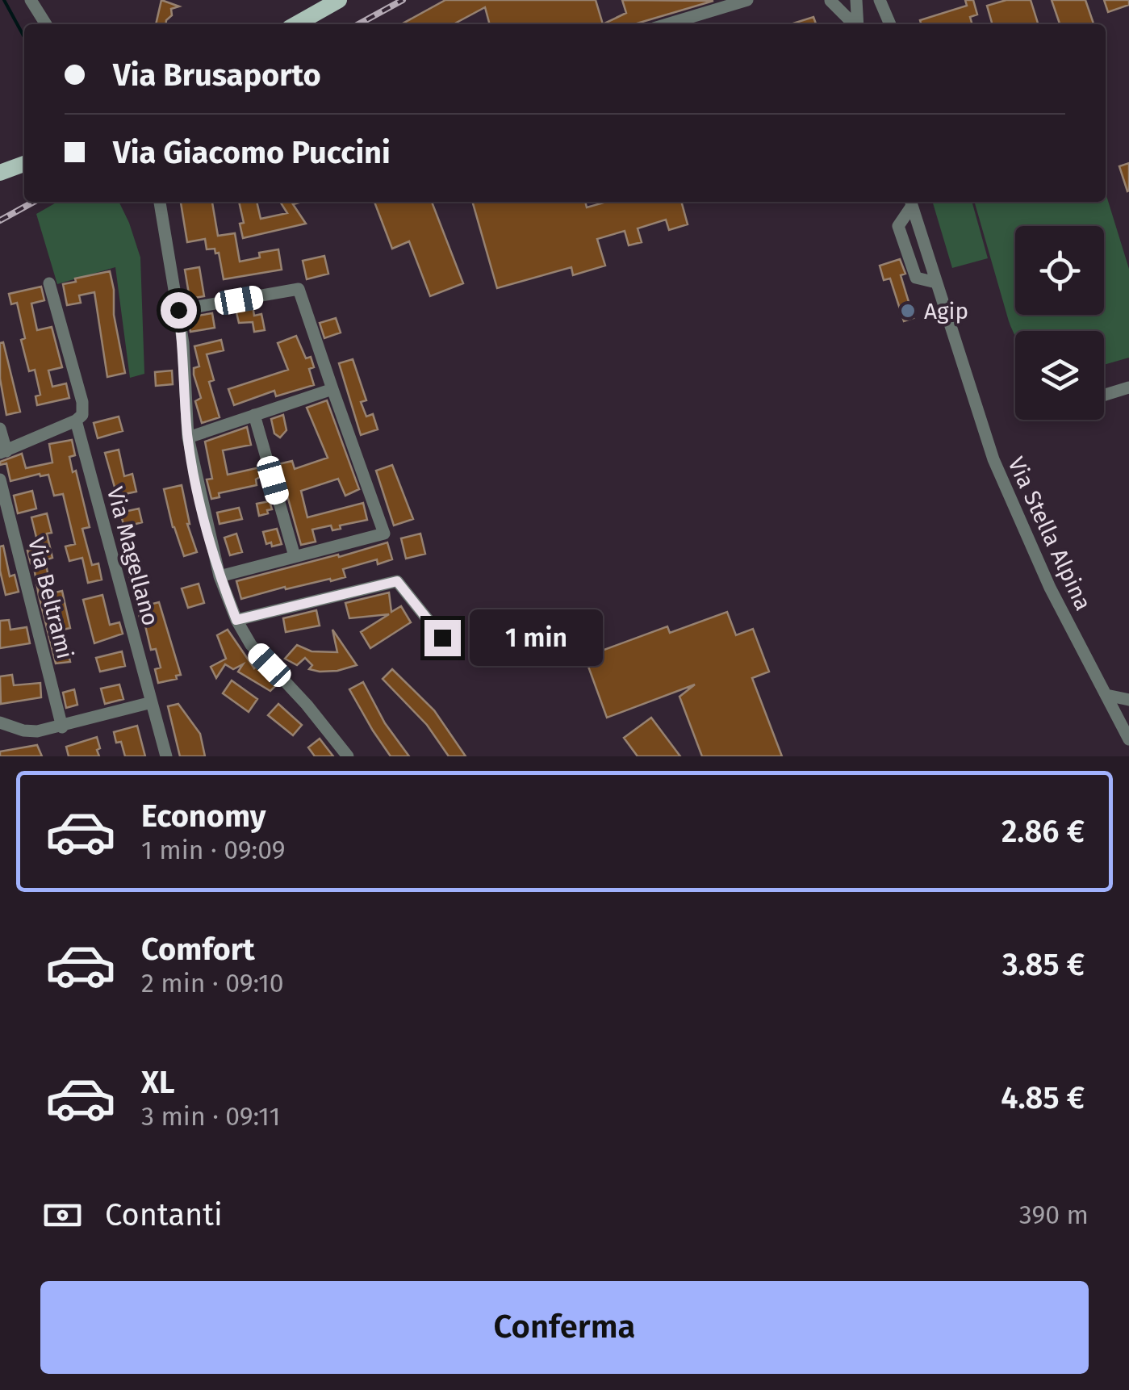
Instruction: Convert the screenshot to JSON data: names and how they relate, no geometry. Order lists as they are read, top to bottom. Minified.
{"streets":{"street":["Via Stella Alpina","Via Magellano","Via Beltrami"]},"places":["Agip"],"page":{"banner":["Via Brusaporto","Via Giacomo Puccini"],"bubble":"1 min","list":[{"name":"Economy","note":"1 min · 09:09","value":"2.86 €"},{"name":"Comfort","note":"2 min · 09:10","value":"3.85 €"},{"name":"XL","note":"3 min · 09:11","value":"4.85 €"}],"pay":["Contanti","390 m"],"buttons":"Conferma"}}
